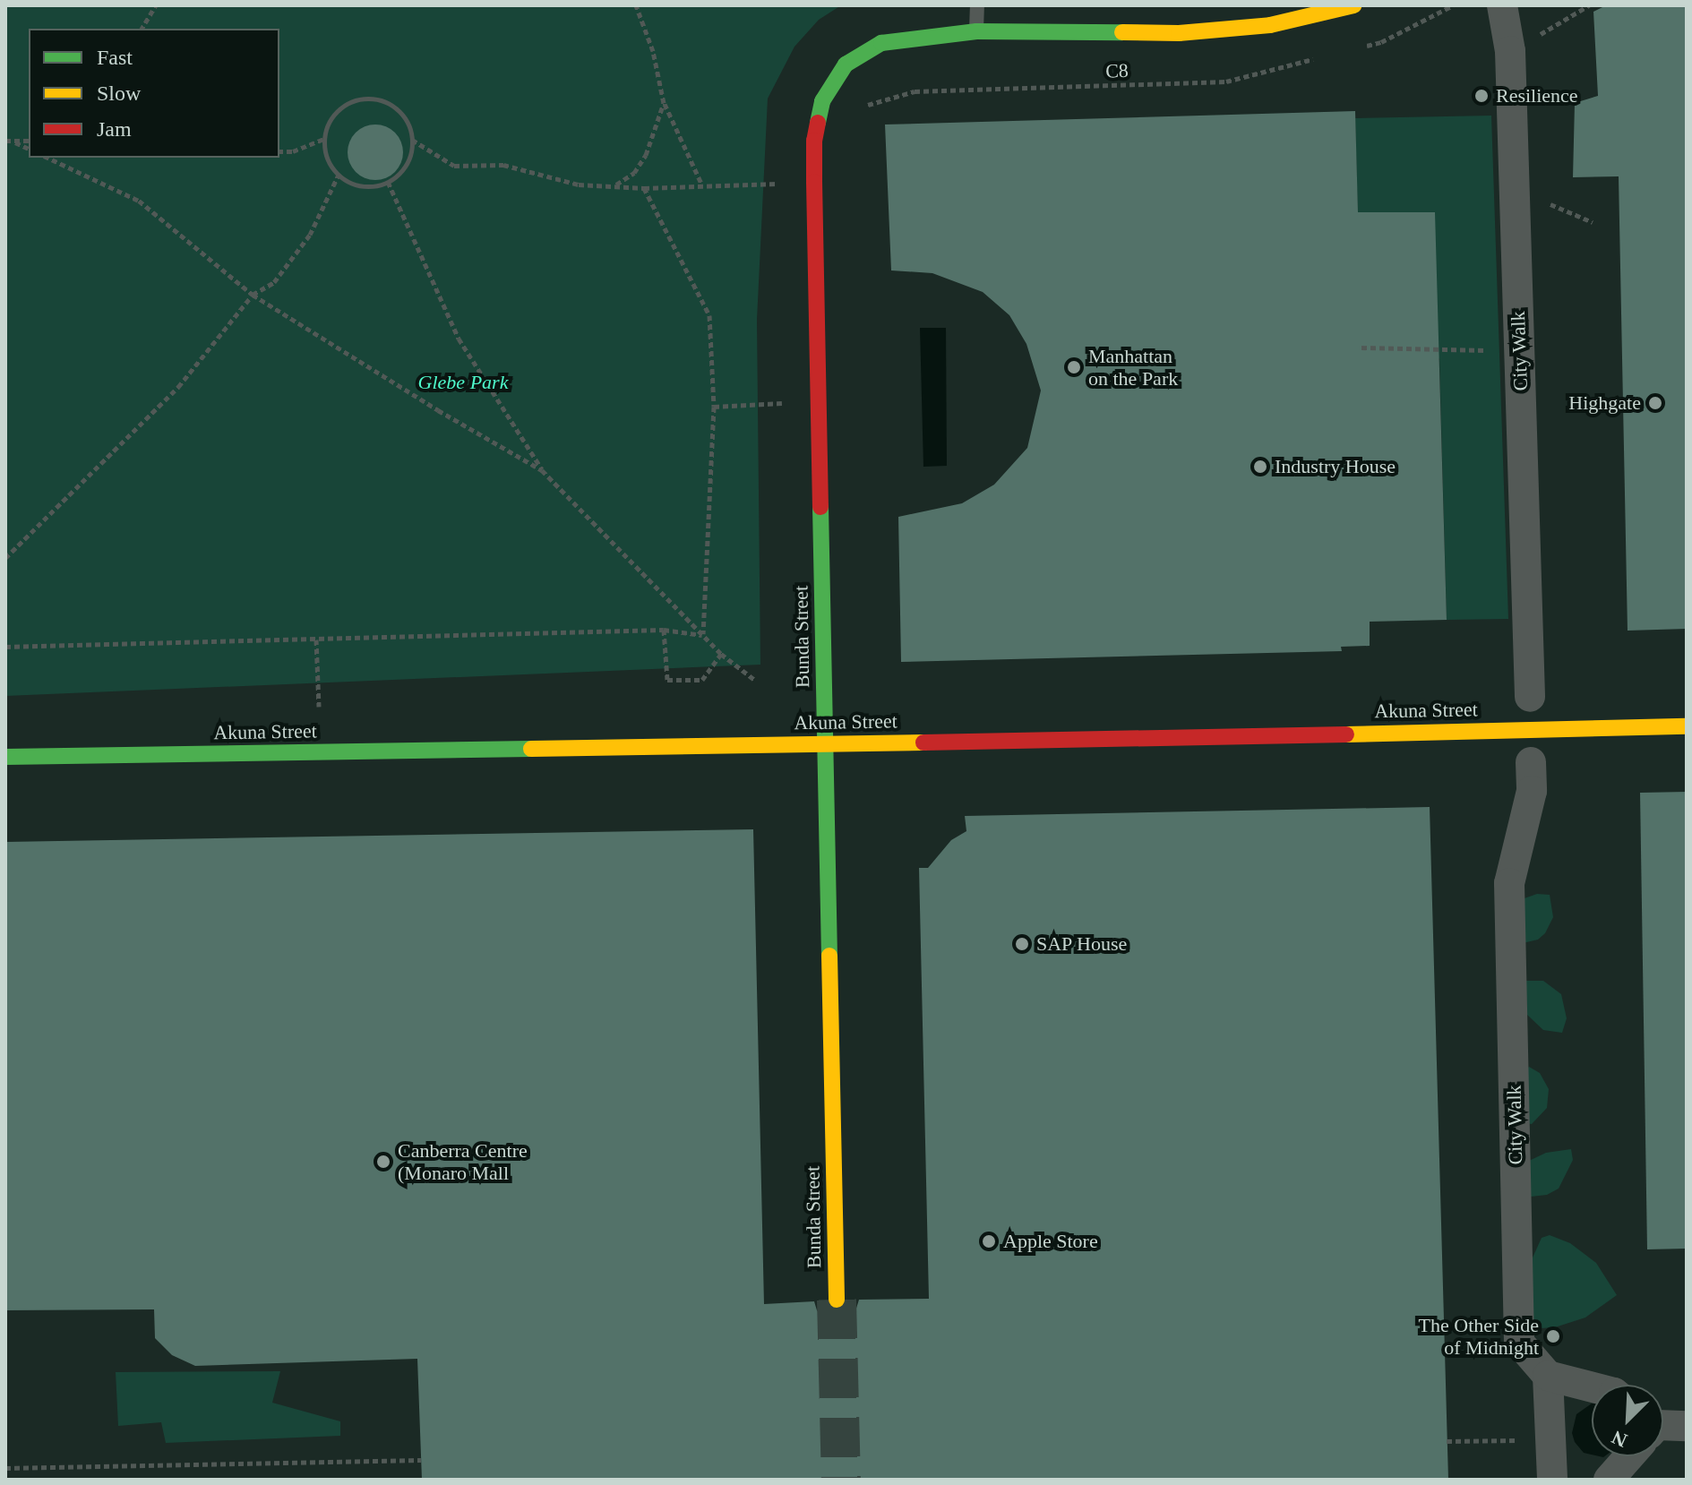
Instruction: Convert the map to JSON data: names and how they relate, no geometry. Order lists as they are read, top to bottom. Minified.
{"streets":{"street":["City Walk","Bunda Street","Akuna Street"],"path":["C8"]},"crossings":[["Bunda Street","Akuna Street"]],"parks":["Glebe Park"],"places":["Resilience","Manhattan on the Park","Highgate","Industry House","SAP House","Canberra Centre (Monaro Mall","Apple Store","The Other Side of Midnight"],"legend":["Fast","Slow","Jam"],"north":"bottom left"}
